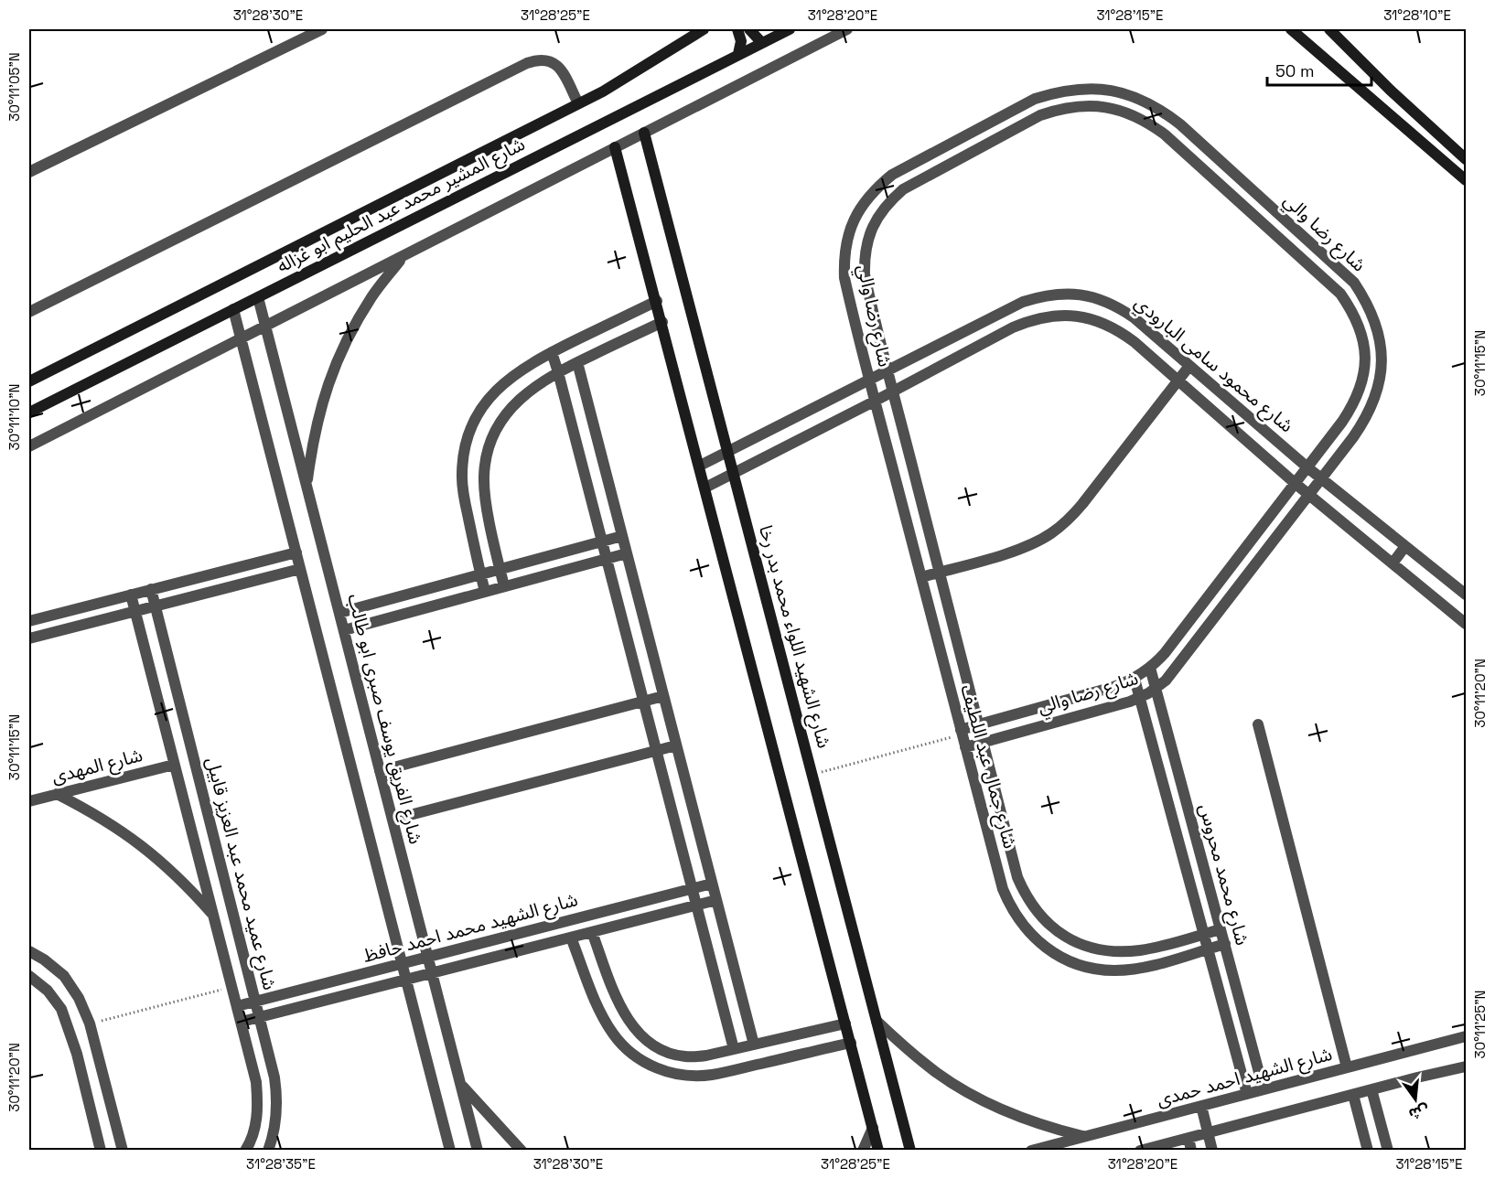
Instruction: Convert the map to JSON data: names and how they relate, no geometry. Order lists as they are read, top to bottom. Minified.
{"streets":{"street":["شارع المشير محمد عبد الحليم ابو غزاله","شارع رضا والي","شارع محمود سامى البارودي","شارع الشهيد اللواء محمد بدر رخا","شارع الفريق يوسف صبرى ابو طالب","شارع المهدى","شارع جمال عبد اللطيف","شارع عميد محمد عبد العزيز قابيل","شارع محمد محروس","شارع الشهيد محمد احمد حافظ","شارع الشهيد احمد حمدى"]},"crossings":[["شارع المشير محمد عبد الحليم ابو غزاله","شارع الفريق يوسف صبرى ابو طالب"],["شارع رضا والي","شارع محمود سامى البارودي"],["شارع رضا والي","شارع جمال عبد اللطيف"],["شارع رضا والي","شارع محمد محروس"],["شارع محمود سامى البارودي","شارع الشهيد اللواء محمد بدر رخا"],["شارع محمود سامى البارودي","شارع جمال عبد اللطيف"],["شارع الفريق يوسف صبرى ابو طالب","شارع الشهيد محمد احمد حافظ"],["شارع المهدى","شارع عميد محمد عبد العزيز قابيل"],["شارع جمال عبد اللطيف","شارع محمد محروس"],["شارع عميد محمد عبد العزيز قابيل","شارع الشهيد محمد احمد حافظ"],["شارع محمد محروس","شارع الشهيد احمد حمدى"]],"scale_bar":"50 m","north":"bottom","coordinates":["31°28'30\"E","31°28'25\"E","31°28'20\"E","31°28'15\"E","31°28'10\"E","30°11'05\"N","30°11'15\"N","30°11'10\"N","30°11'20\"N","30°11'25\"N","31°28'35\"E"]}
